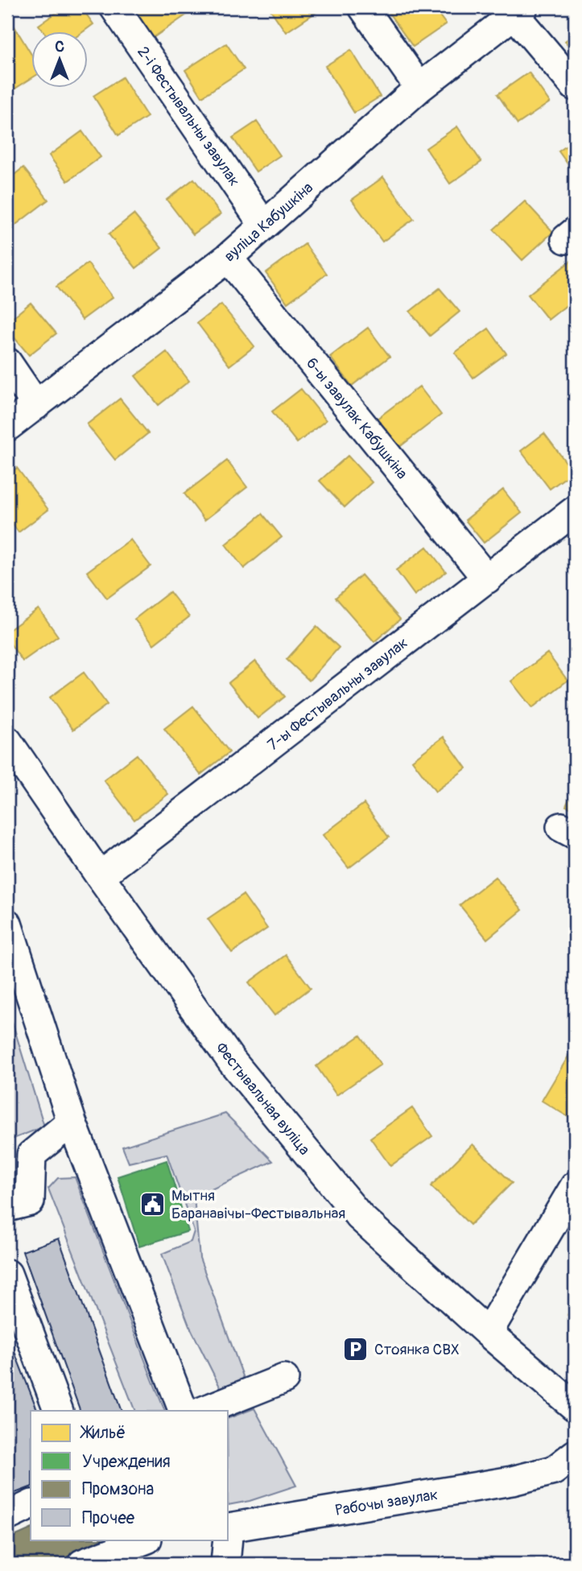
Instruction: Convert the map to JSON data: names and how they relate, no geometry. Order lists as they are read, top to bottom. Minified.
{"streets":{"street":["2-і Фестывальны завулак","вуліца Кабушкіна","6-ы завулак Кабушкіна","7-ы Фестывальны завулак","Фестывальная вуліца","Рабочы завулак"]},"crossings":[["2-і Фестывальны завулак","вуліца Кабушкіна"],["вуліца Кабушкіна","6-ы завулак Кабушкіна"],["6-ы завулак Кабушкіна","7-ы Фестывальны завулак"],["7-ы Фестывальны завулак","Фестывальная вуліца"]],"places":{"public building":["Мытня Баранавічы-Фестывальная"],"parking":["Стоянка СВХ"]},"legend":["Жильё","Учреждения","Промзона","Прочее"],"north":"top"}
